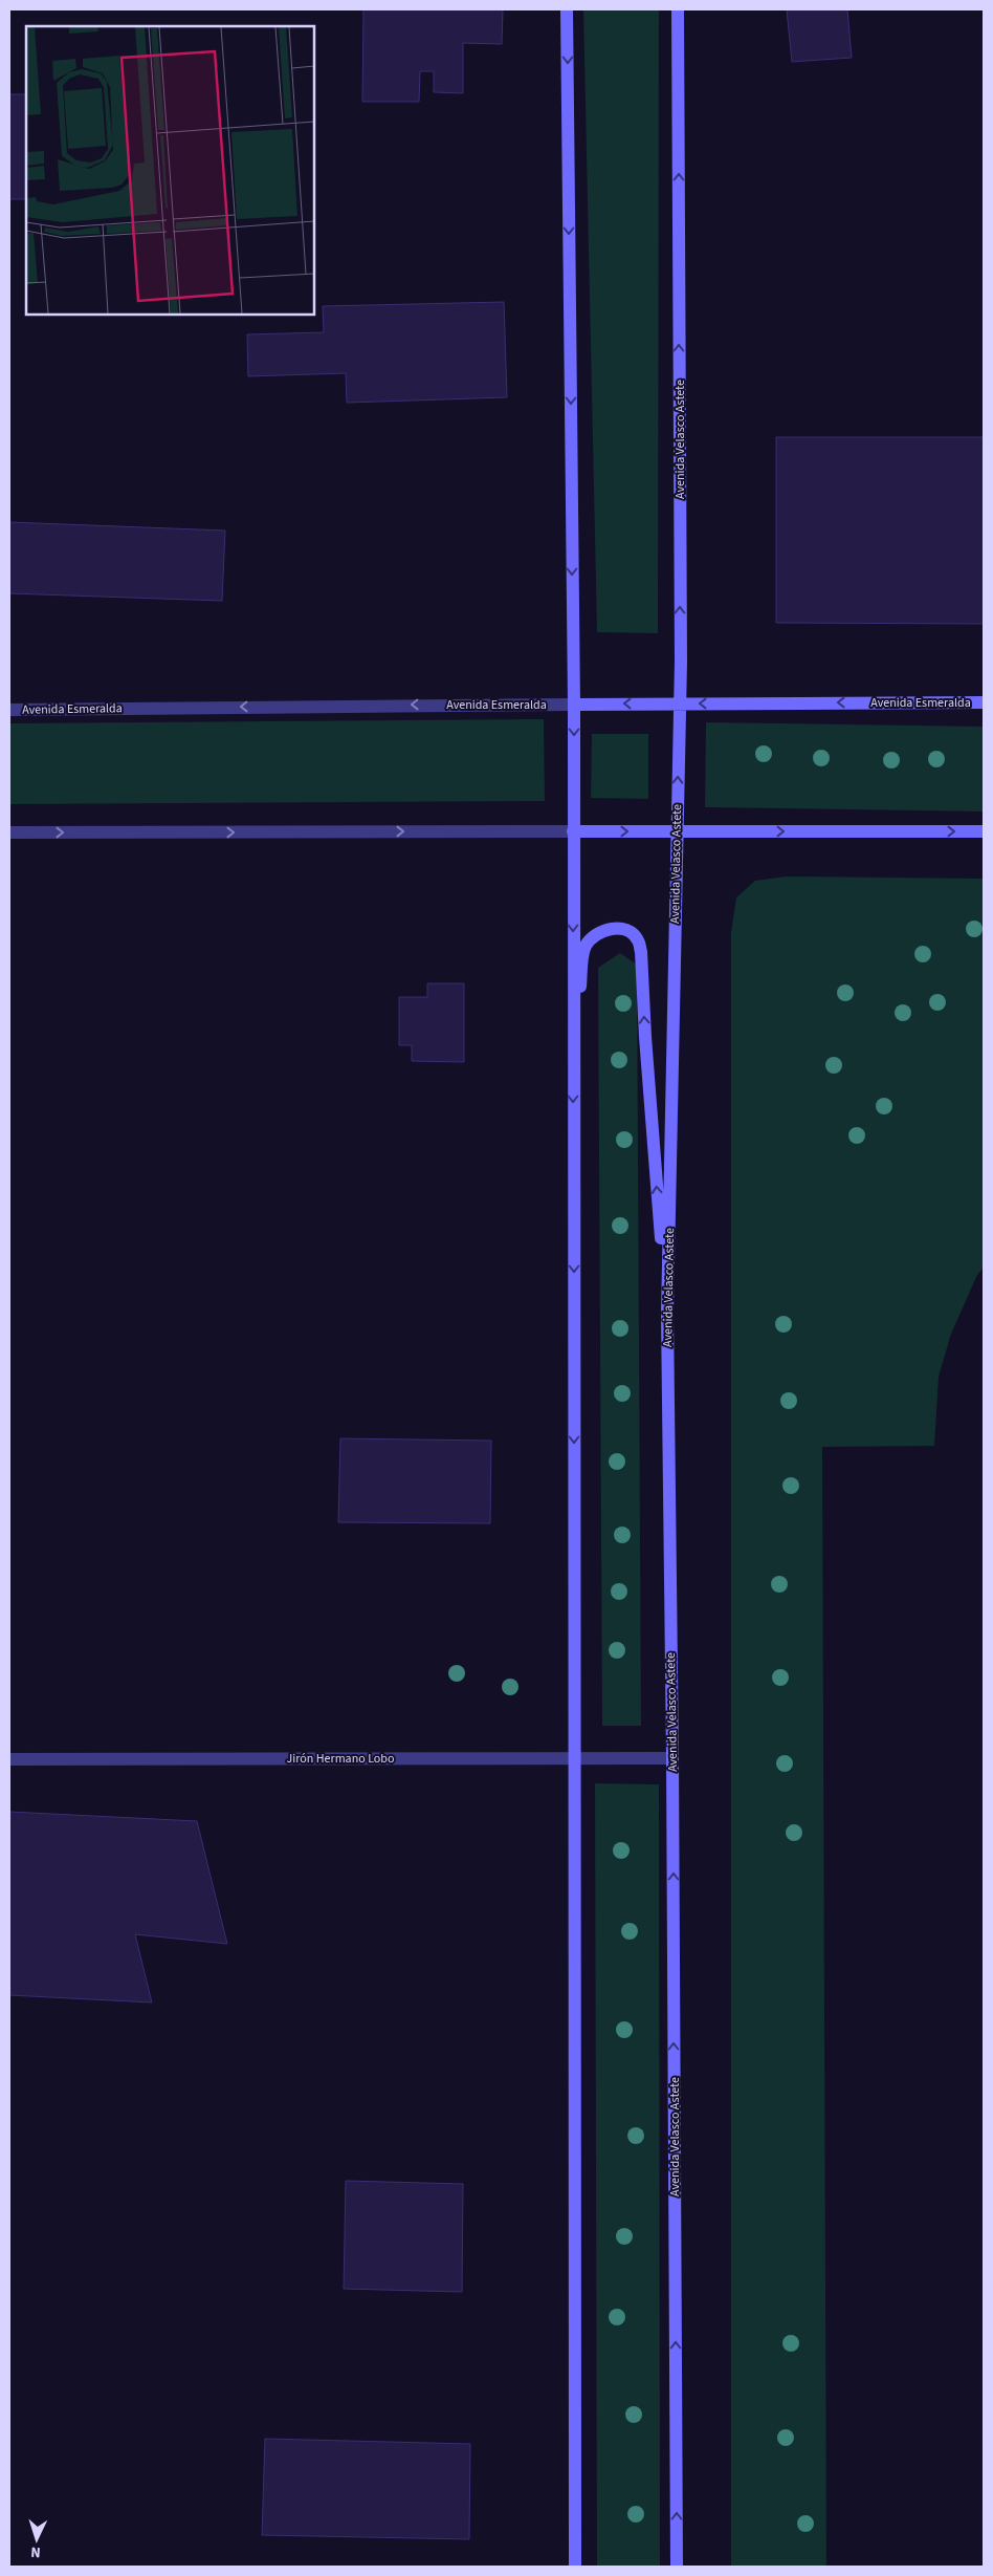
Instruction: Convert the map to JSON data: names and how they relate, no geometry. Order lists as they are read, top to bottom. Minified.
{"streets":{"main road":["Avenida Velasco Astete","Avenida Esmeralda"],"street":["Jirón Hermano Lobo"]},"crossings":[["Avenida Velasco Astete","Avenida Esmeralda"],["Avenida Velasco Astete","Jirón Hermano Lobo"]],"one_way":["Avenida Esmeralda"],"north":"bottom"}
